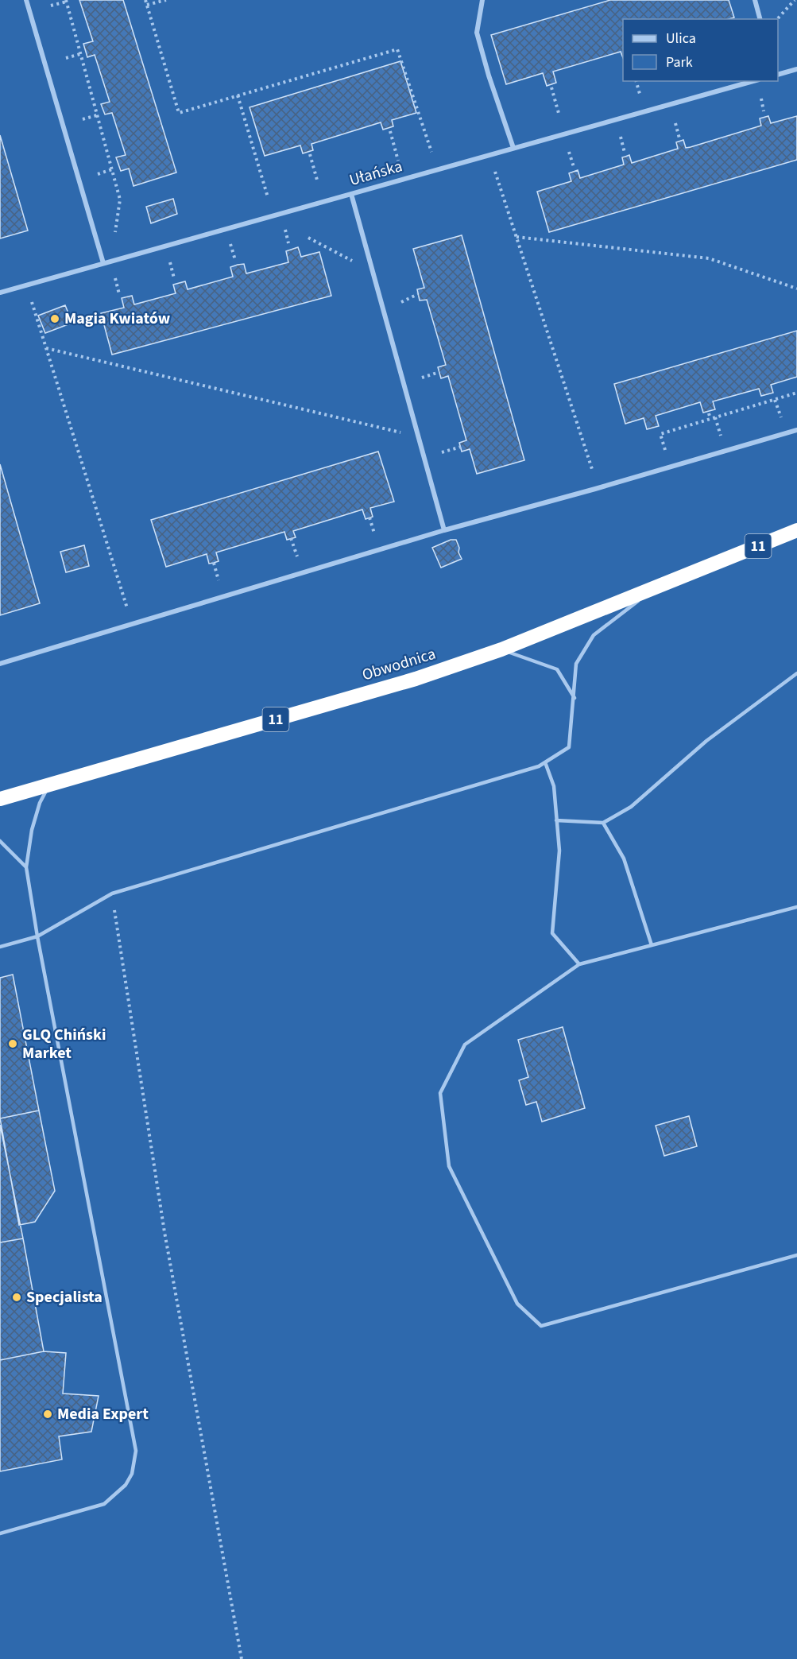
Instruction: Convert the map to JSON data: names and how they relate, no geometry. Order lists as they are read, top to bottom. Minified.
{"streets":{"highway":["11","Obwodnica"],"street":["Ułańska"]},"places":["Magia Kwiatów","GLQ Chiński Market","Specjalista","Media Expert"],"legend":["Ulica","Park"]}
